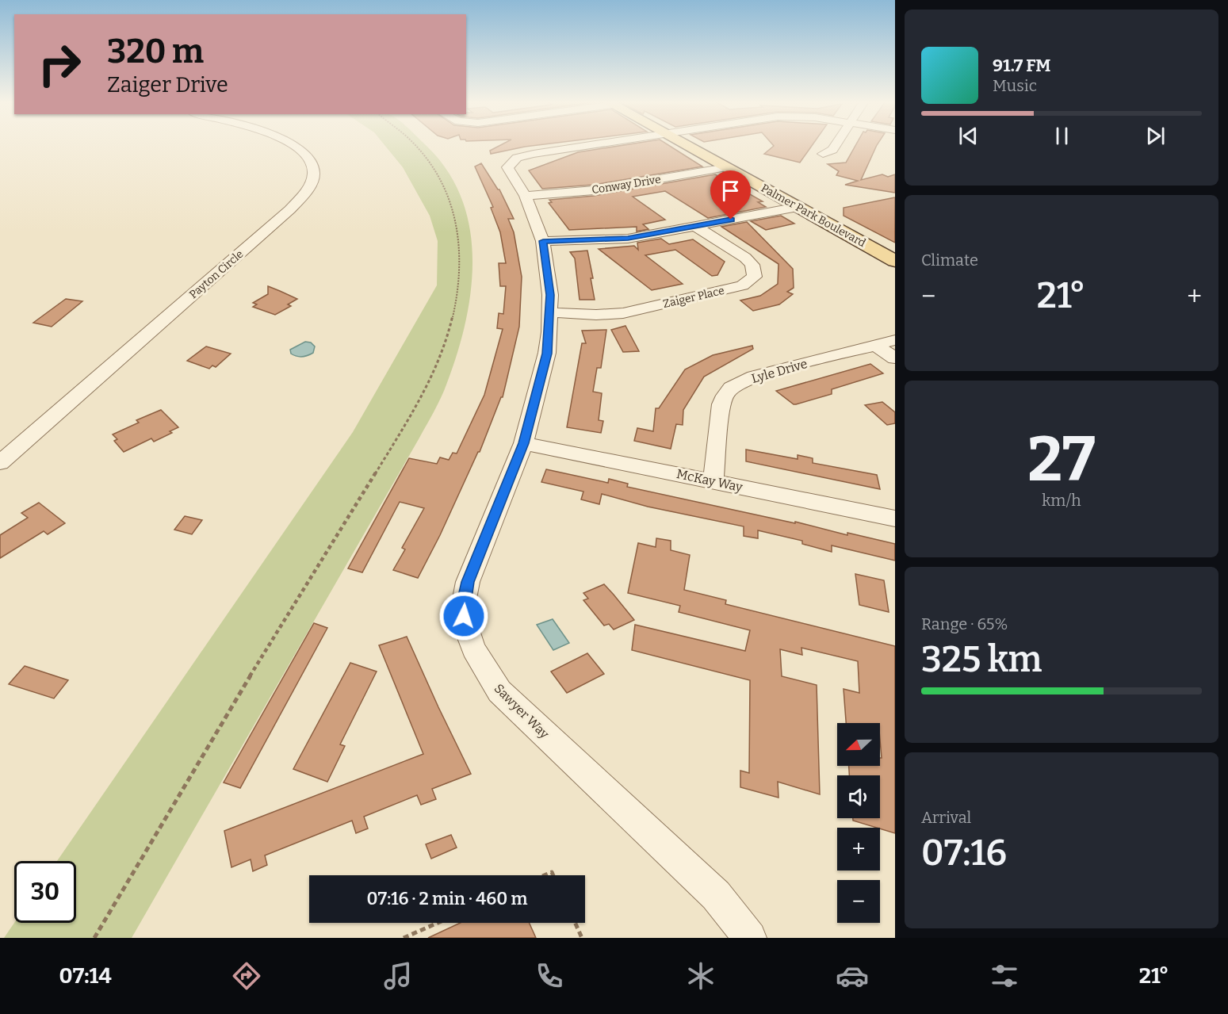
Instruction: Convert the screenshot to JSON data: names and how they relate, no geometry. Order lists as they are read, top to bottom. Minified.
{"streets":{"main road":["Palmer Park Boulevard"],"street":["Conway Drive","Payton Circle","Zaiger Place","Lyle Drive","McKay Way","Sawyer Way"]},"crossings":[["Conway Drive","Palmer Park Boulevard"],["Conway Drive","Sawyer Way"],["Zaiger Place","Sawyer Way"],["Lyle Drive","McKay Way"],["McKay Way","Sawyer Way"]],"north":"left","page":{"turn":["320 m","Zaiger Drive"],"song":["91.7 FM","Music"],"tile":["Climate",["27","km/h"],["Range · 65%","325 km"],["Arrival","07:16"]],"heat":["−","21°","+"],"map_buttons":["+","−"],"limit":"30","trip":"07:16 · 2 min · 460 m","tabs":["07:14","21°"]}}
